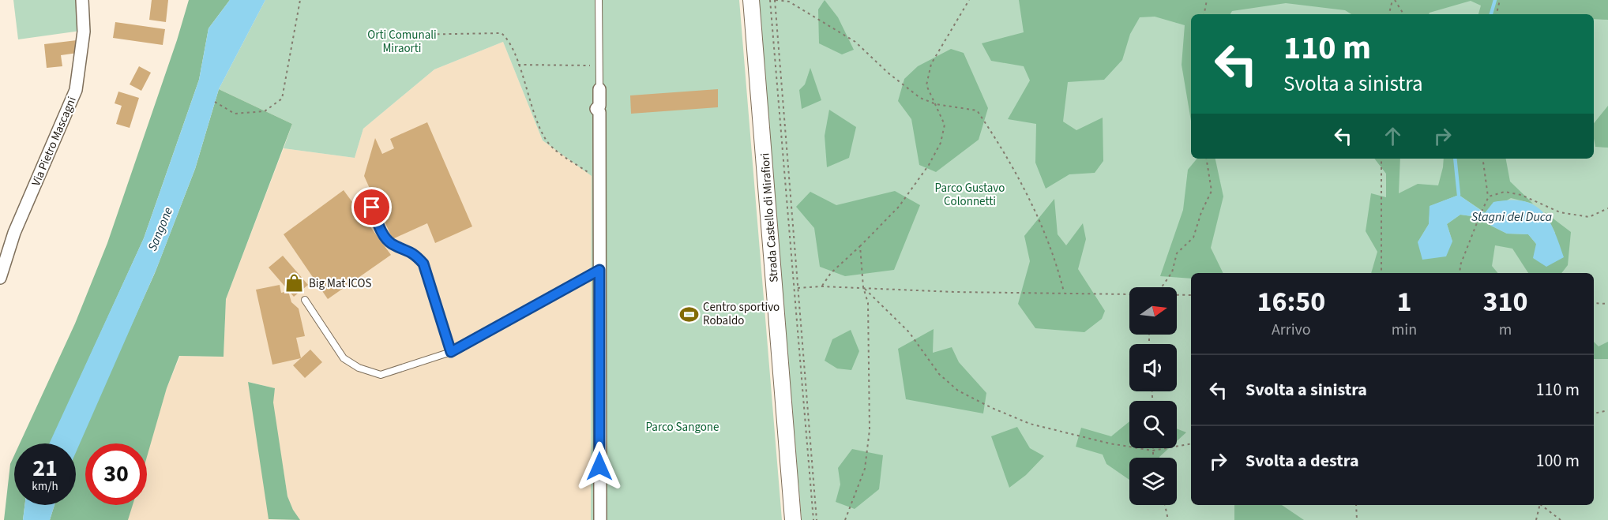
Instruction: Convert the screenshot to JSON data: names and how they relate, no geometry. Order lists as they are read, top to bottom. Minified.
{"streets":{"street":["Via Pietro Mascagni","Strada Castello di Mirafiori"]},"water":["Stagni del Duca","Sangone"],"parks":["Orti Comunali Miraorti","Parco Gustavo Colonnetti","Parco Sangone"],"places":{"shop":["Big Mat ICOS"],"sports":["Centro sportivo Robaldo"]},"north":"right","page":{"turn":["110 m","Svolta a sinistra"],"eta":["16:50","Arrivo","1","min","310","m"],"list":[{"name":"Svolta a sinistra","value":"110 m"},{"name":"Svolta a destra","value":"100 m"}],"speed":"21 km/h","limit":"30"}}
